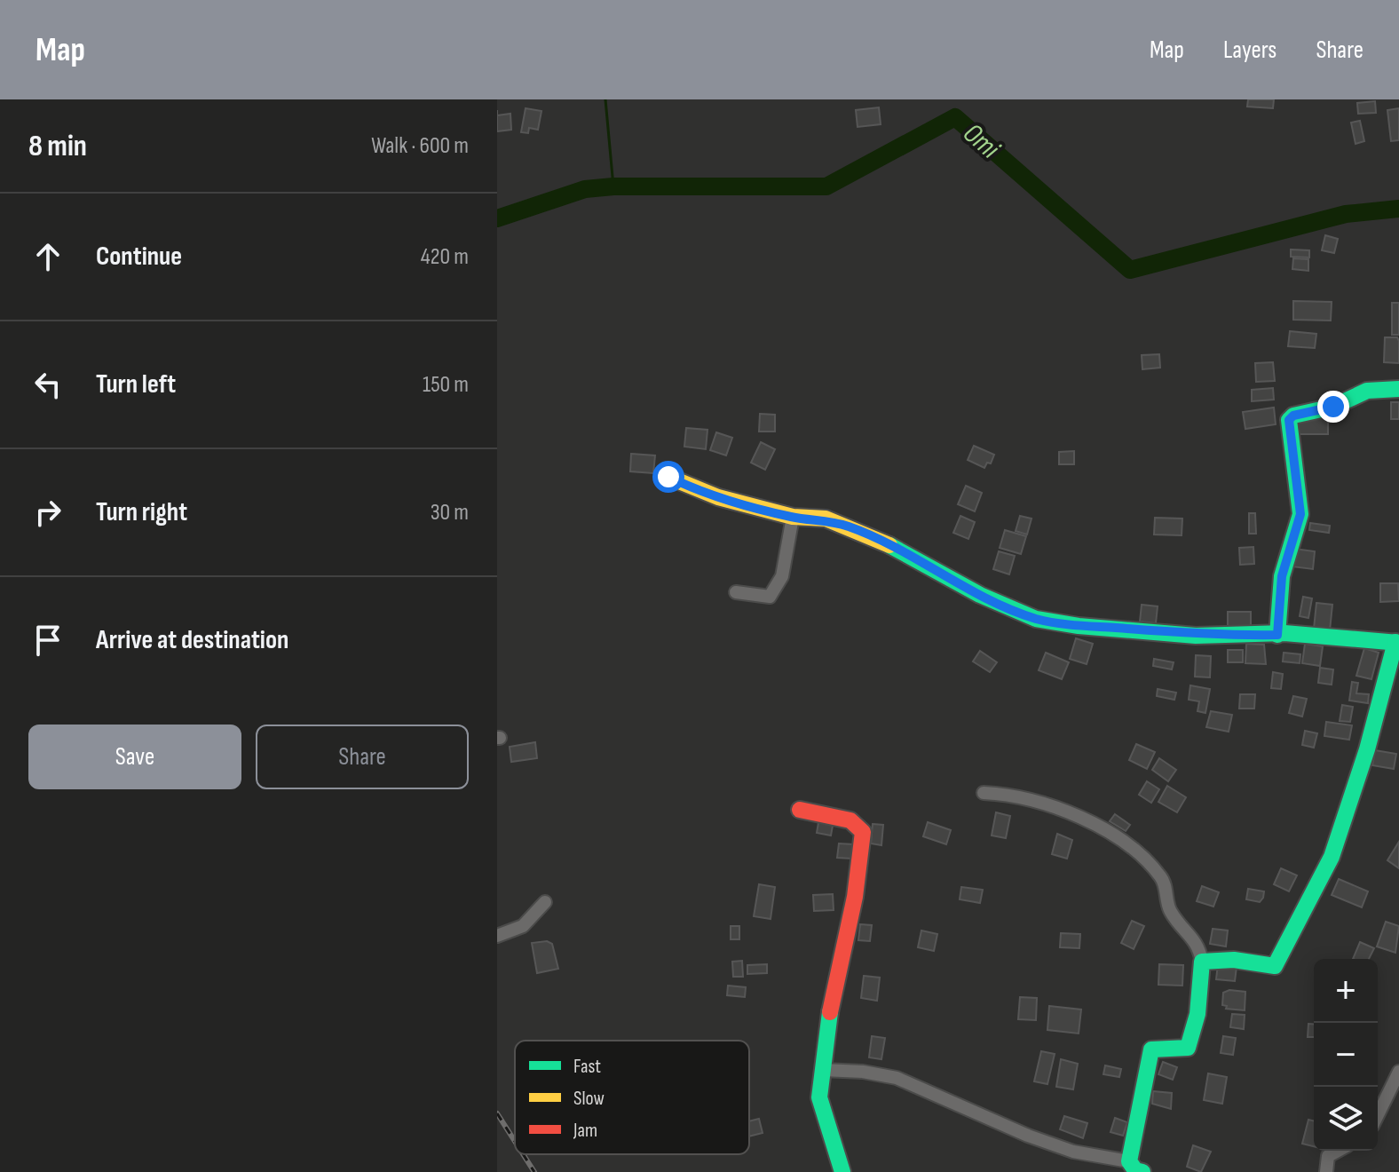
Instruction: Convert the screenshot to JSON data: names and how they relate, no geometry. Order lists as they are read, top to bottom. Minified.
{"water":["Omi"],"legend":["Fast","Slow","Jam"],"page":{"header":"Map","nav":["Map","Layers","Share"],"heading":["8 min","Walk · 600 m"],"list":[["Continue","420 m"],["Turn left","150 m"],["Turn right","30 m"],"Arrive at destination"],"buttons":["Save","Share"],"map_buttons":["+","−"]}}
